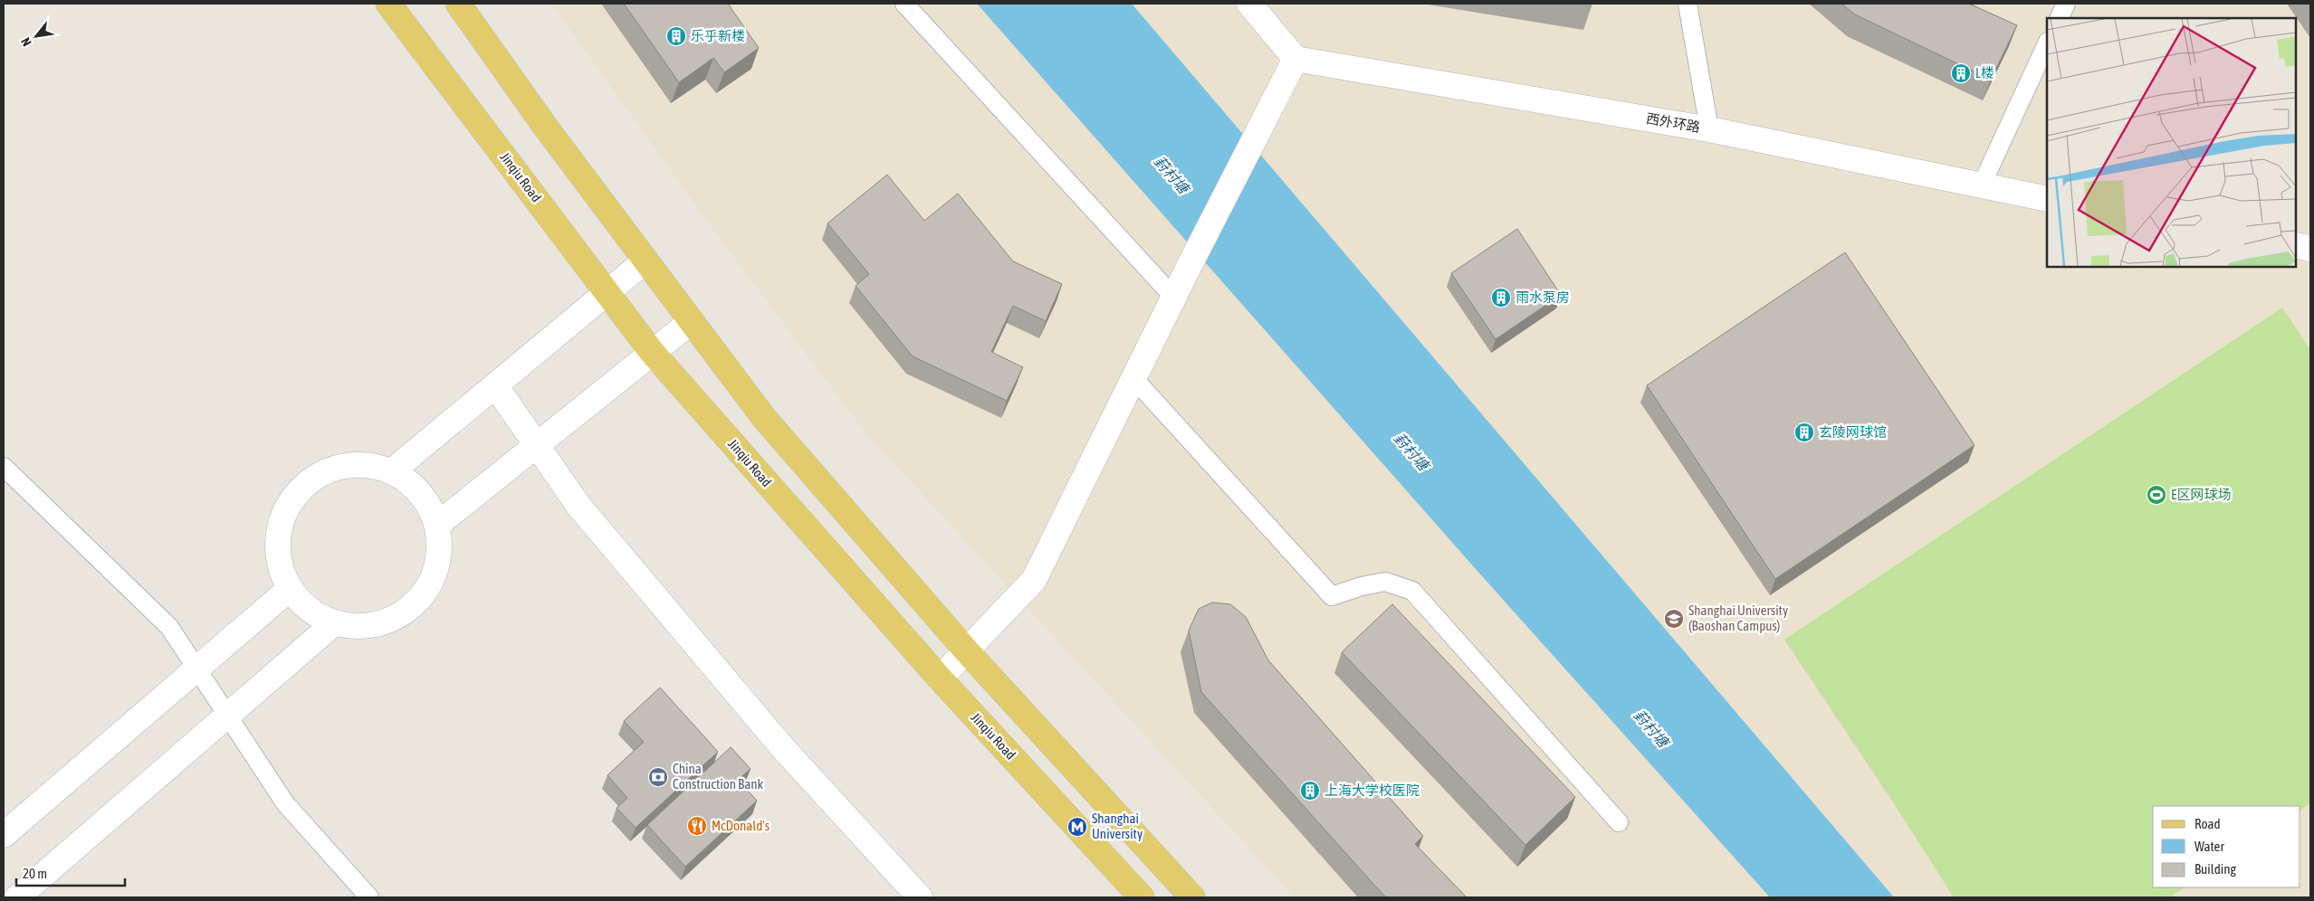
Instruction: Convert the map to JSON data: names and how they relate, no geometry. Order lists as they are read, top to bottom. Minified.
{"streets":{"main road":["Jinqiu Road"],"street":["西外环路"]},"water":["葑村塘"],"places":{"building":["乐乎新楼","L楼","雨水泵房","玄陵网球馆","上海大学校医院"],"sports":["E区网球场"],"school or university":["Shanghai University (Baoshan Campus)"],"bank":["China Construction Bank"],"restaurant":["McDonald's"],"metro station":["Shanghai University"]},"legend":["Road","Water","Building"],"scale_bar":"20 m","north":"bottom left"}
